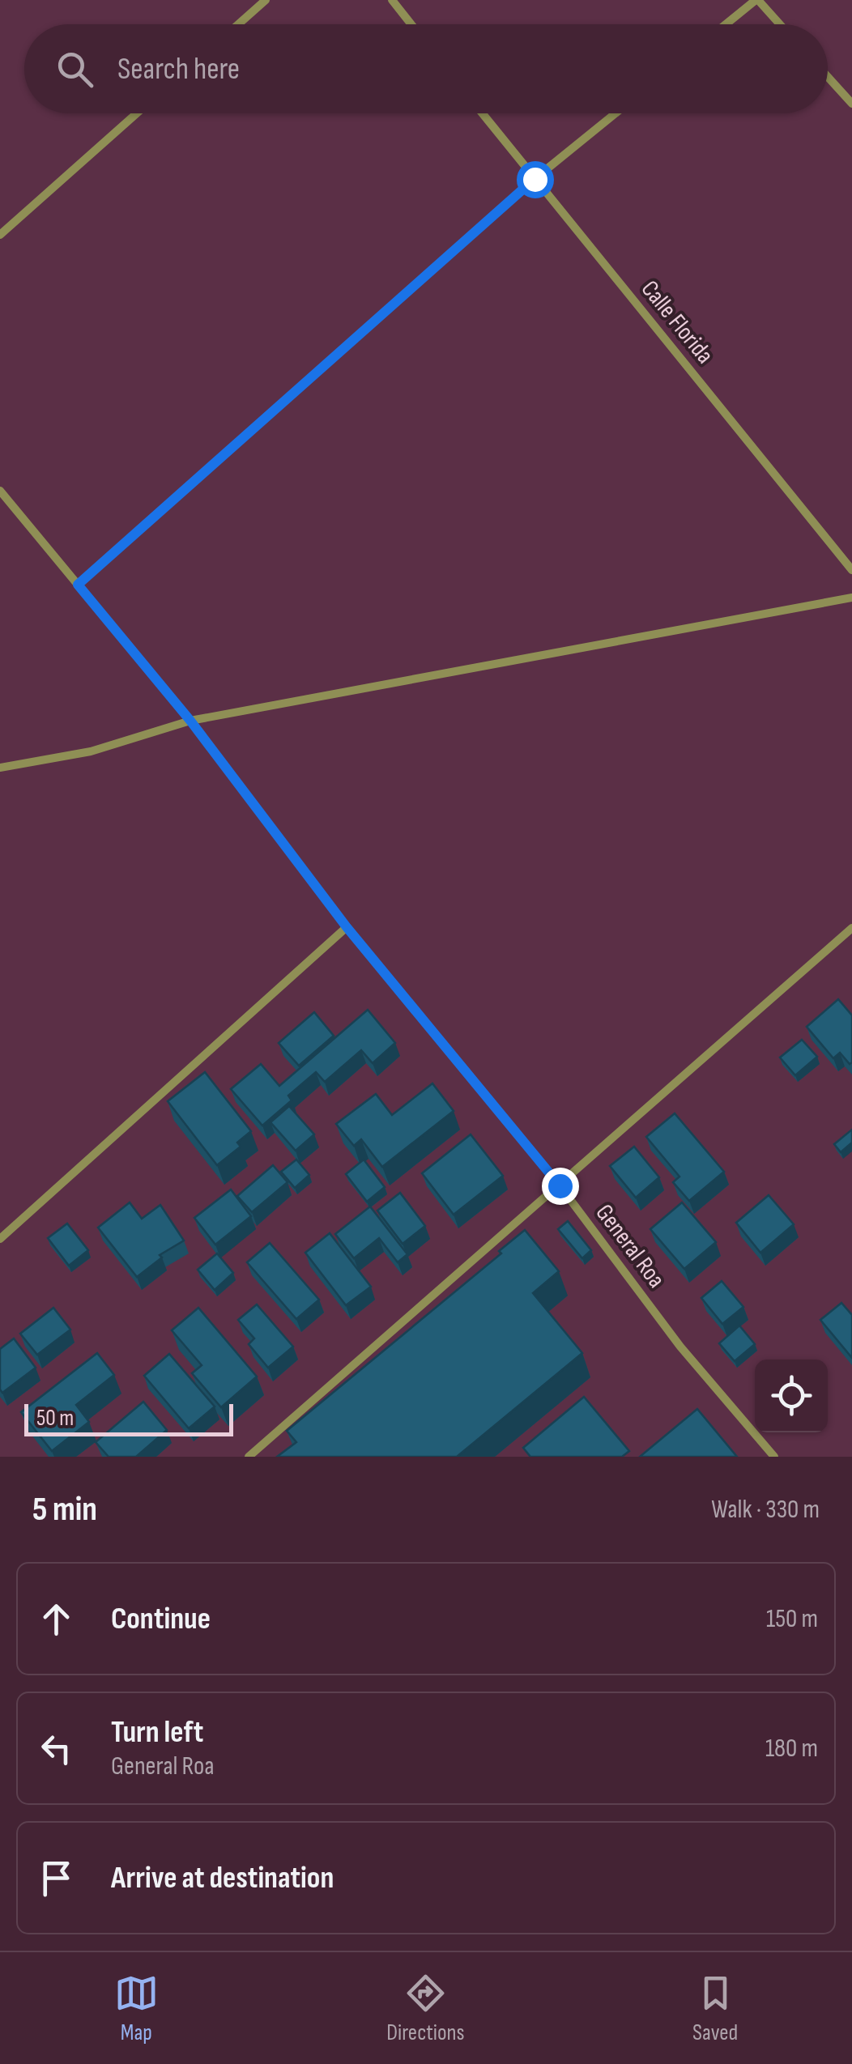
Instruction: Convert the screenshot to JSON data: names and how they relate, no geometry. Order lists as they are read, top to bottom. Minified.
{"streets":{"street":["Calle Florida","General Roa"]},"scale_bar":"50 m","page":{"search":"Search here","scale":"50 m","heading":["5 min","Walk · 330 m"],"list":[["Continue","150 m"],["Turn left","General Roa","180 m"],"Arrive at destination"],"nav":["Map","Directions","Saved"]}}
